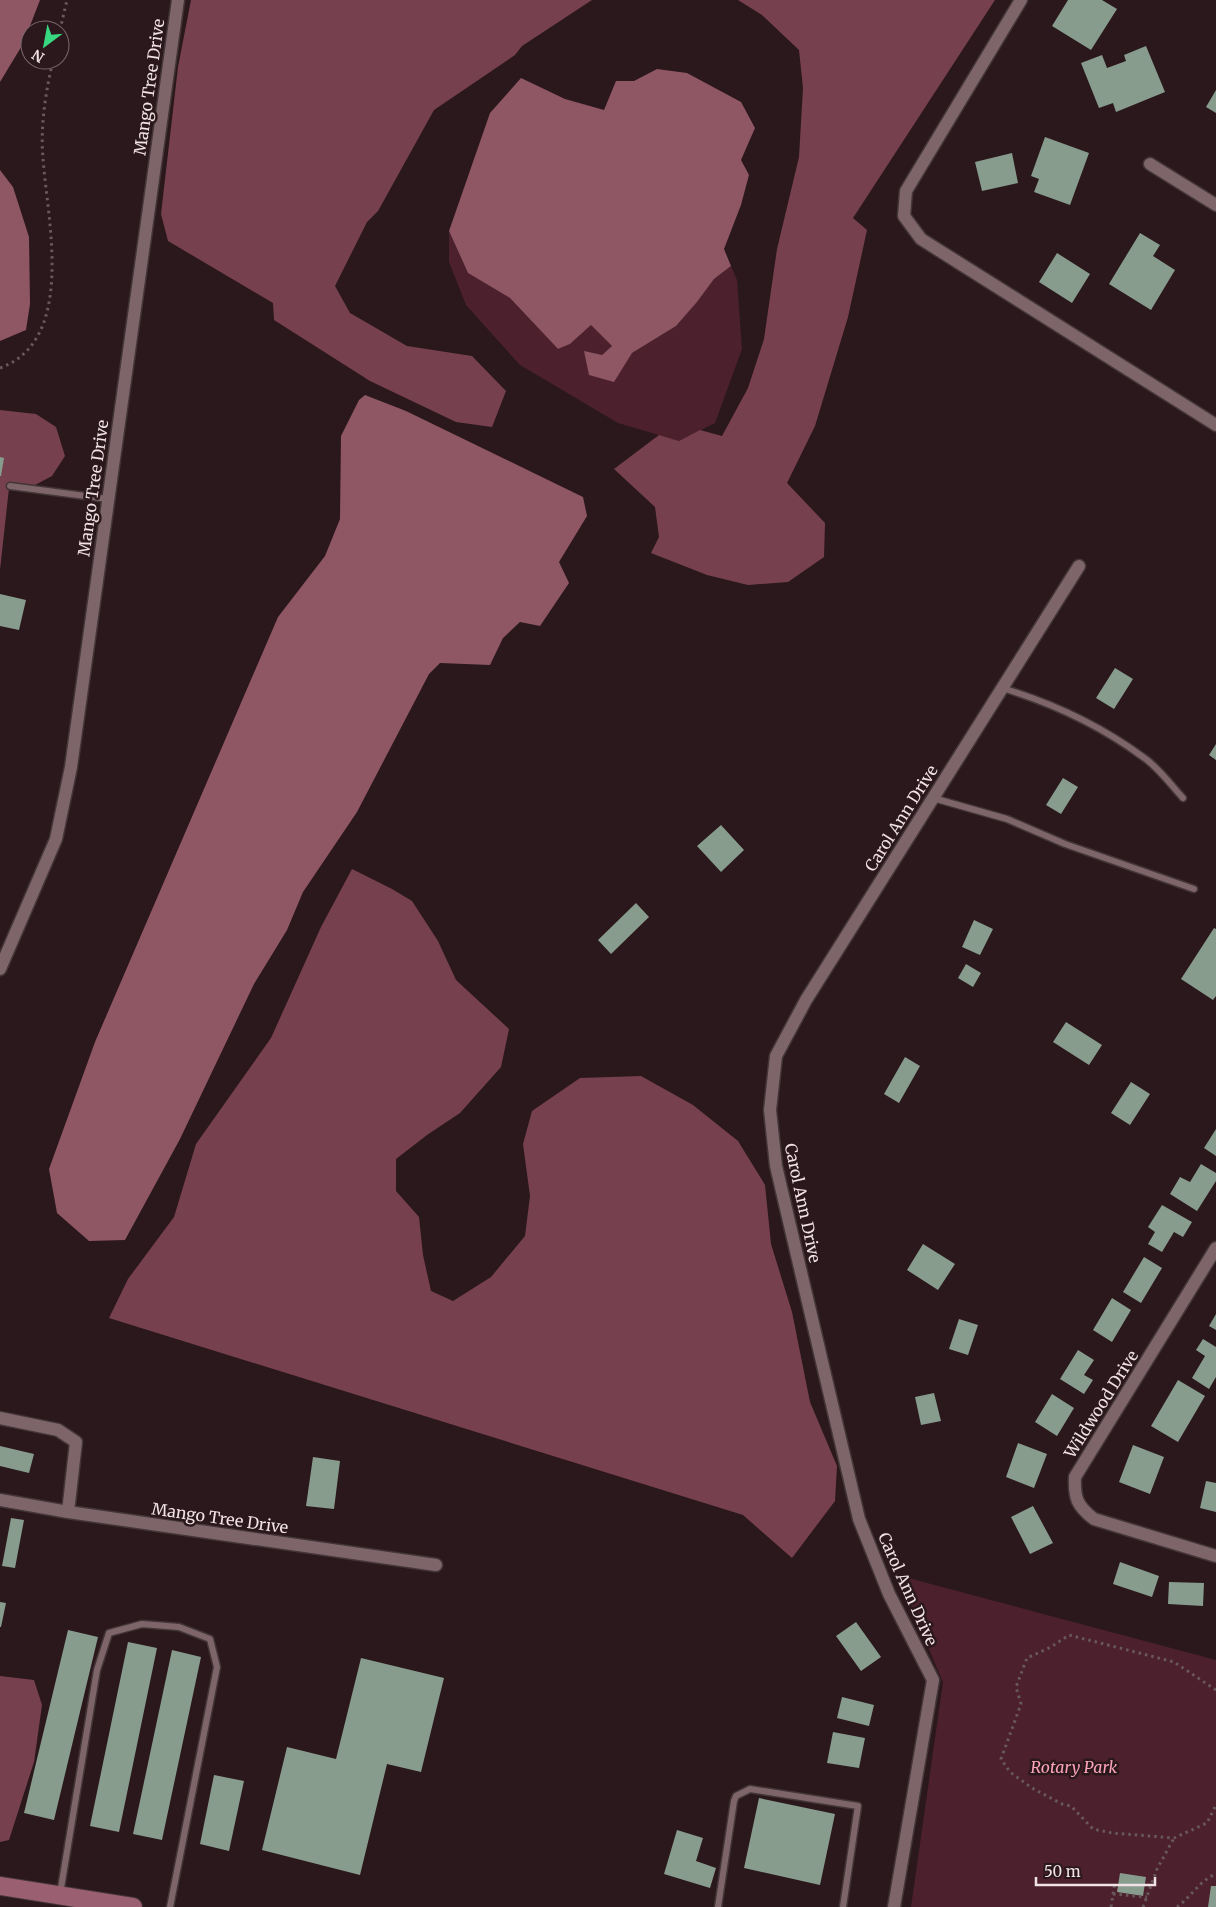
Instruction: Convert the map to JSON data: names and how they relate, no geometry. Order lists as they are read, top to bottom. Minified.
{"streets":{"street":["Mango Tree Drive","Carol Ann Drive","Wildwood Drive"]},"parks":["Rotary Park"],"scale_bar":"50 m","north":"bottom left"}
